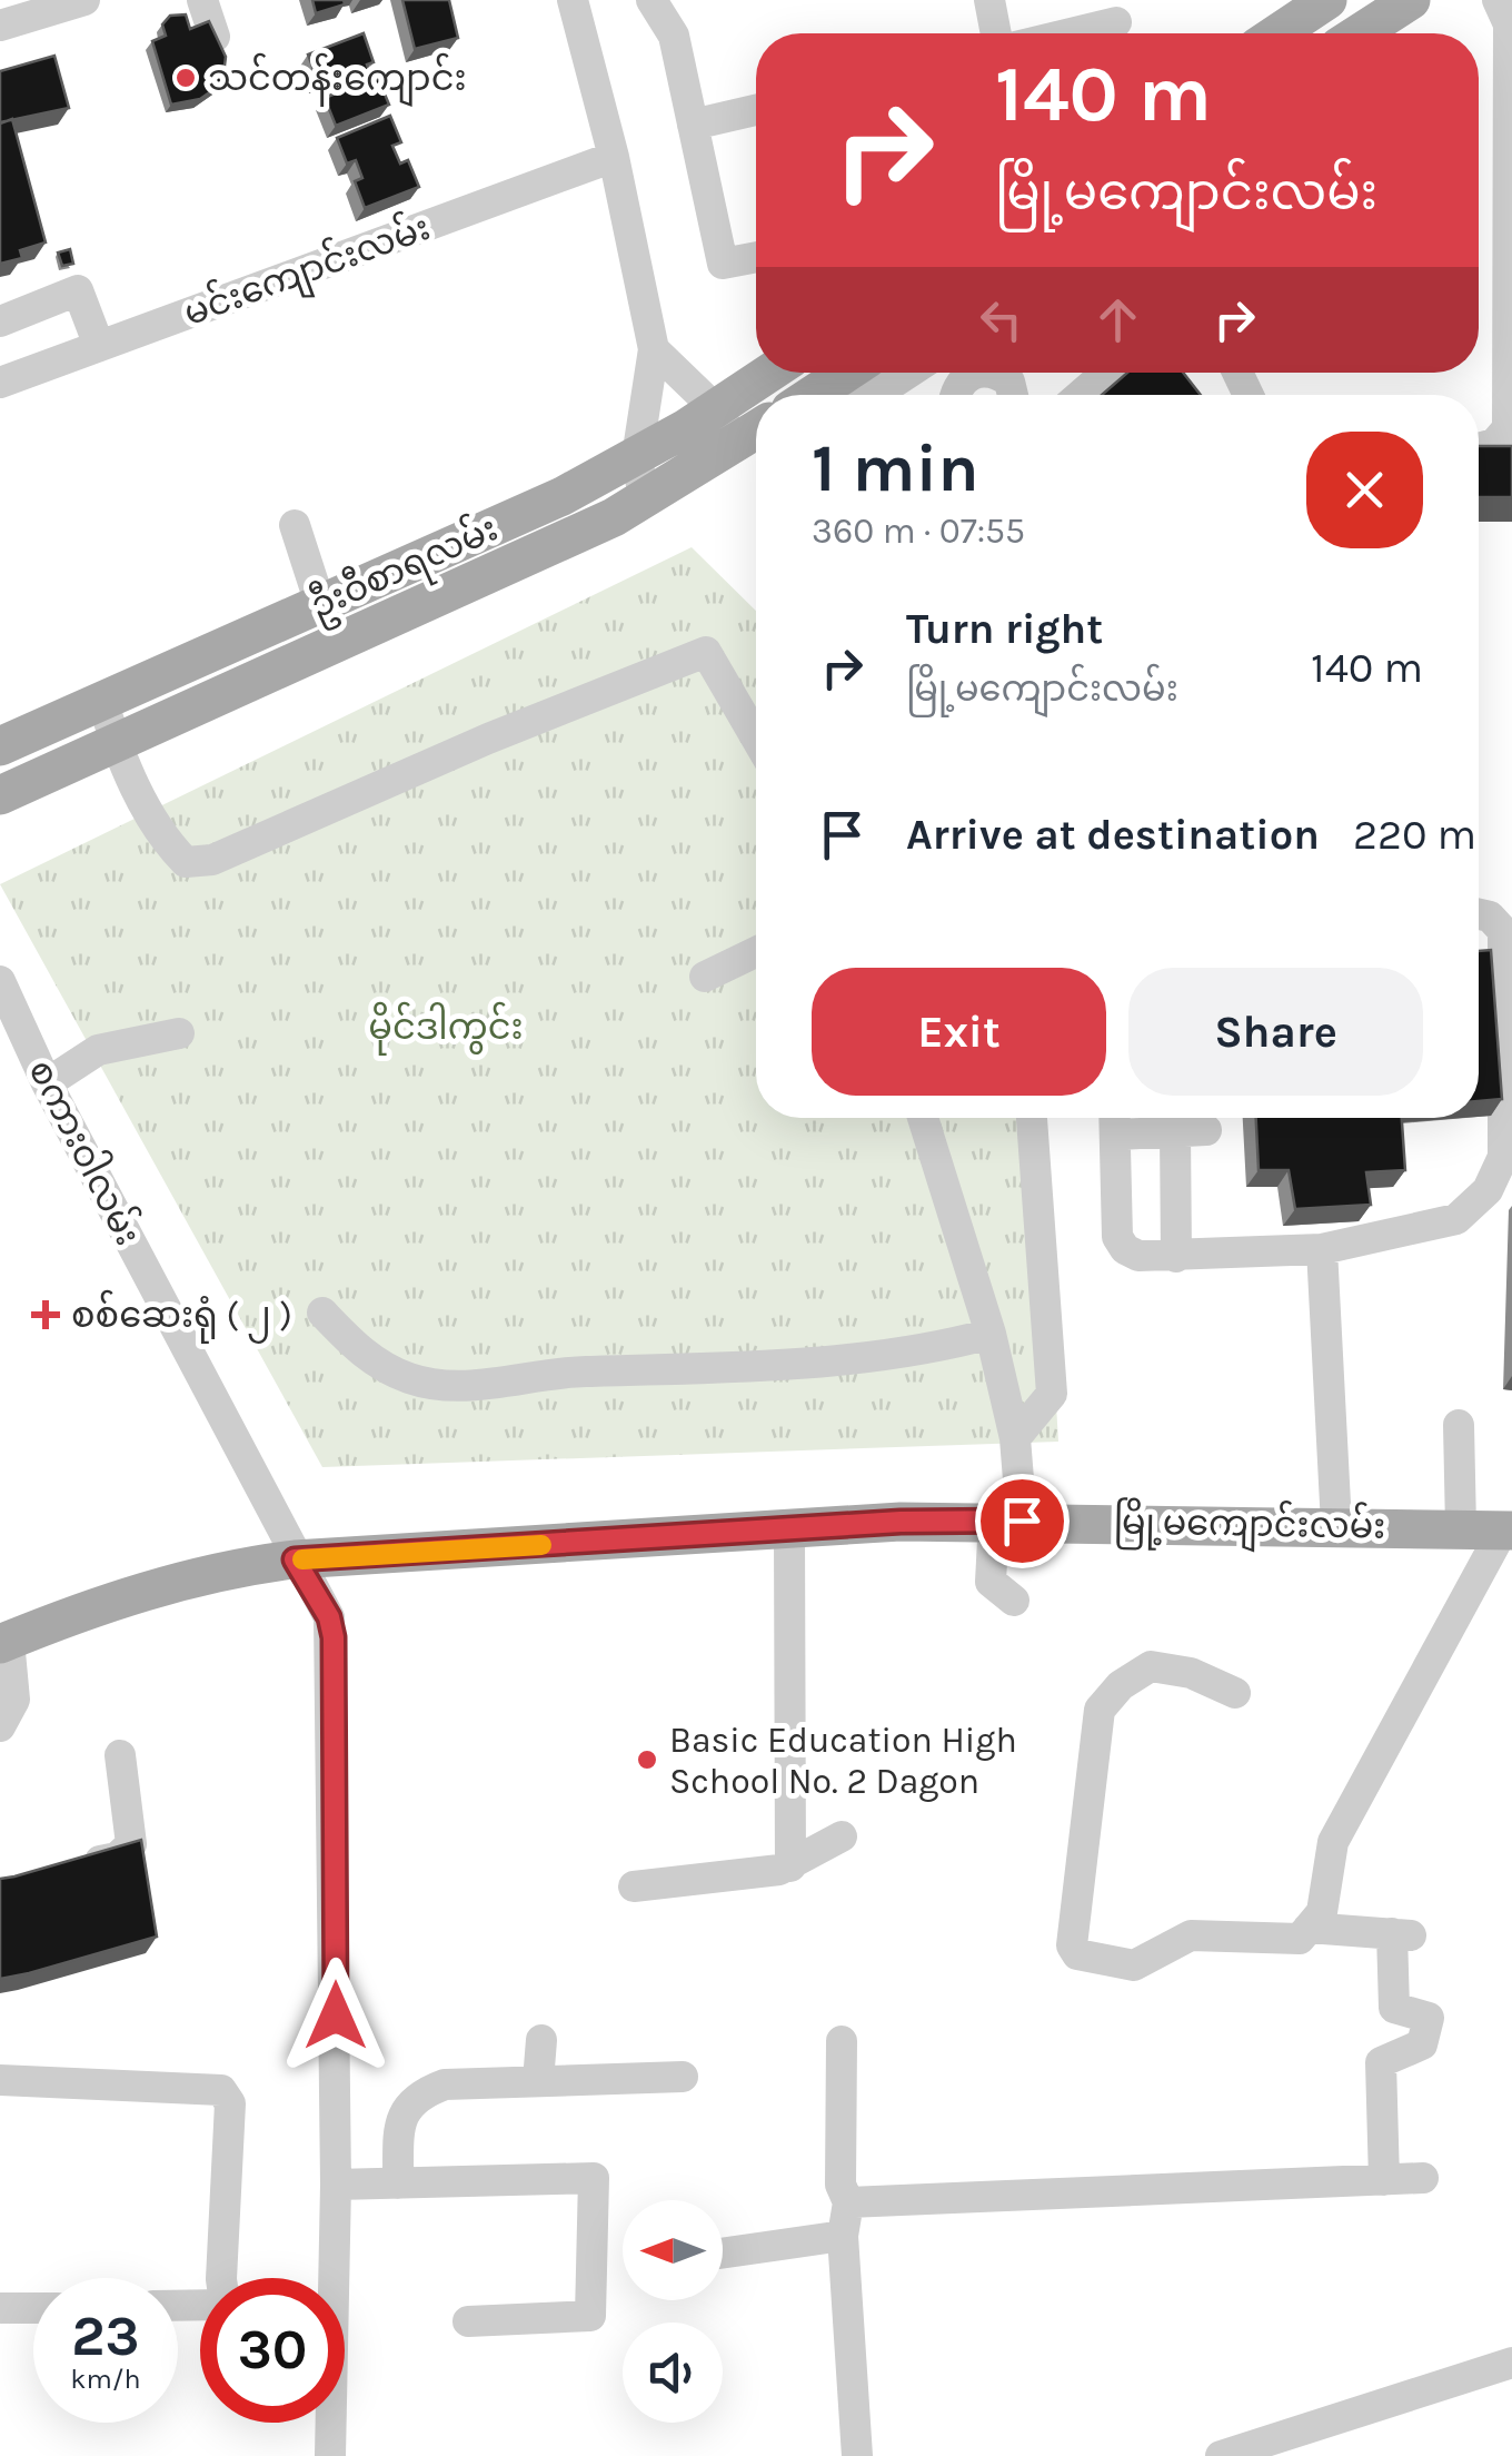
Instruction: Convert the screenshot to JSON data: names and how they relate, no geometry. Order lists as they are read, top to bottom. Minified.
{"streets":{"main road":["ဦးဝီစာရလမ်း","မြို့မကျောင်းလမ်း"],"street":["မင်းကျောင်းလမ်း","စကားဝါလမ်း"]},"crossings":[["စကားဝါလမ်း","မြို့မကျောင်းလမ်း"]],"parks":["မိုင်ဒါကွင်း"],"places":{"other":["သင်တန်းကျောင်း","Basic Education High School No. 2 Dagon"],"health":["စစ်ဆေးရုံ ( ၂ )"]},"north":"left","page":{"turn":["140 m","မြို့မကျောင်းလမ်း"],"heading":["1 min","360 m · 07:55"],"list":[{"name":"Turn right","note":"မြို့မကျောင်းလမ်း","value":"140 m"},{"name":"Arrive at destination","value":"220 m"}],"buttons":["Exit","Share"],"speed":"23 km/h","limit":"30"}}
